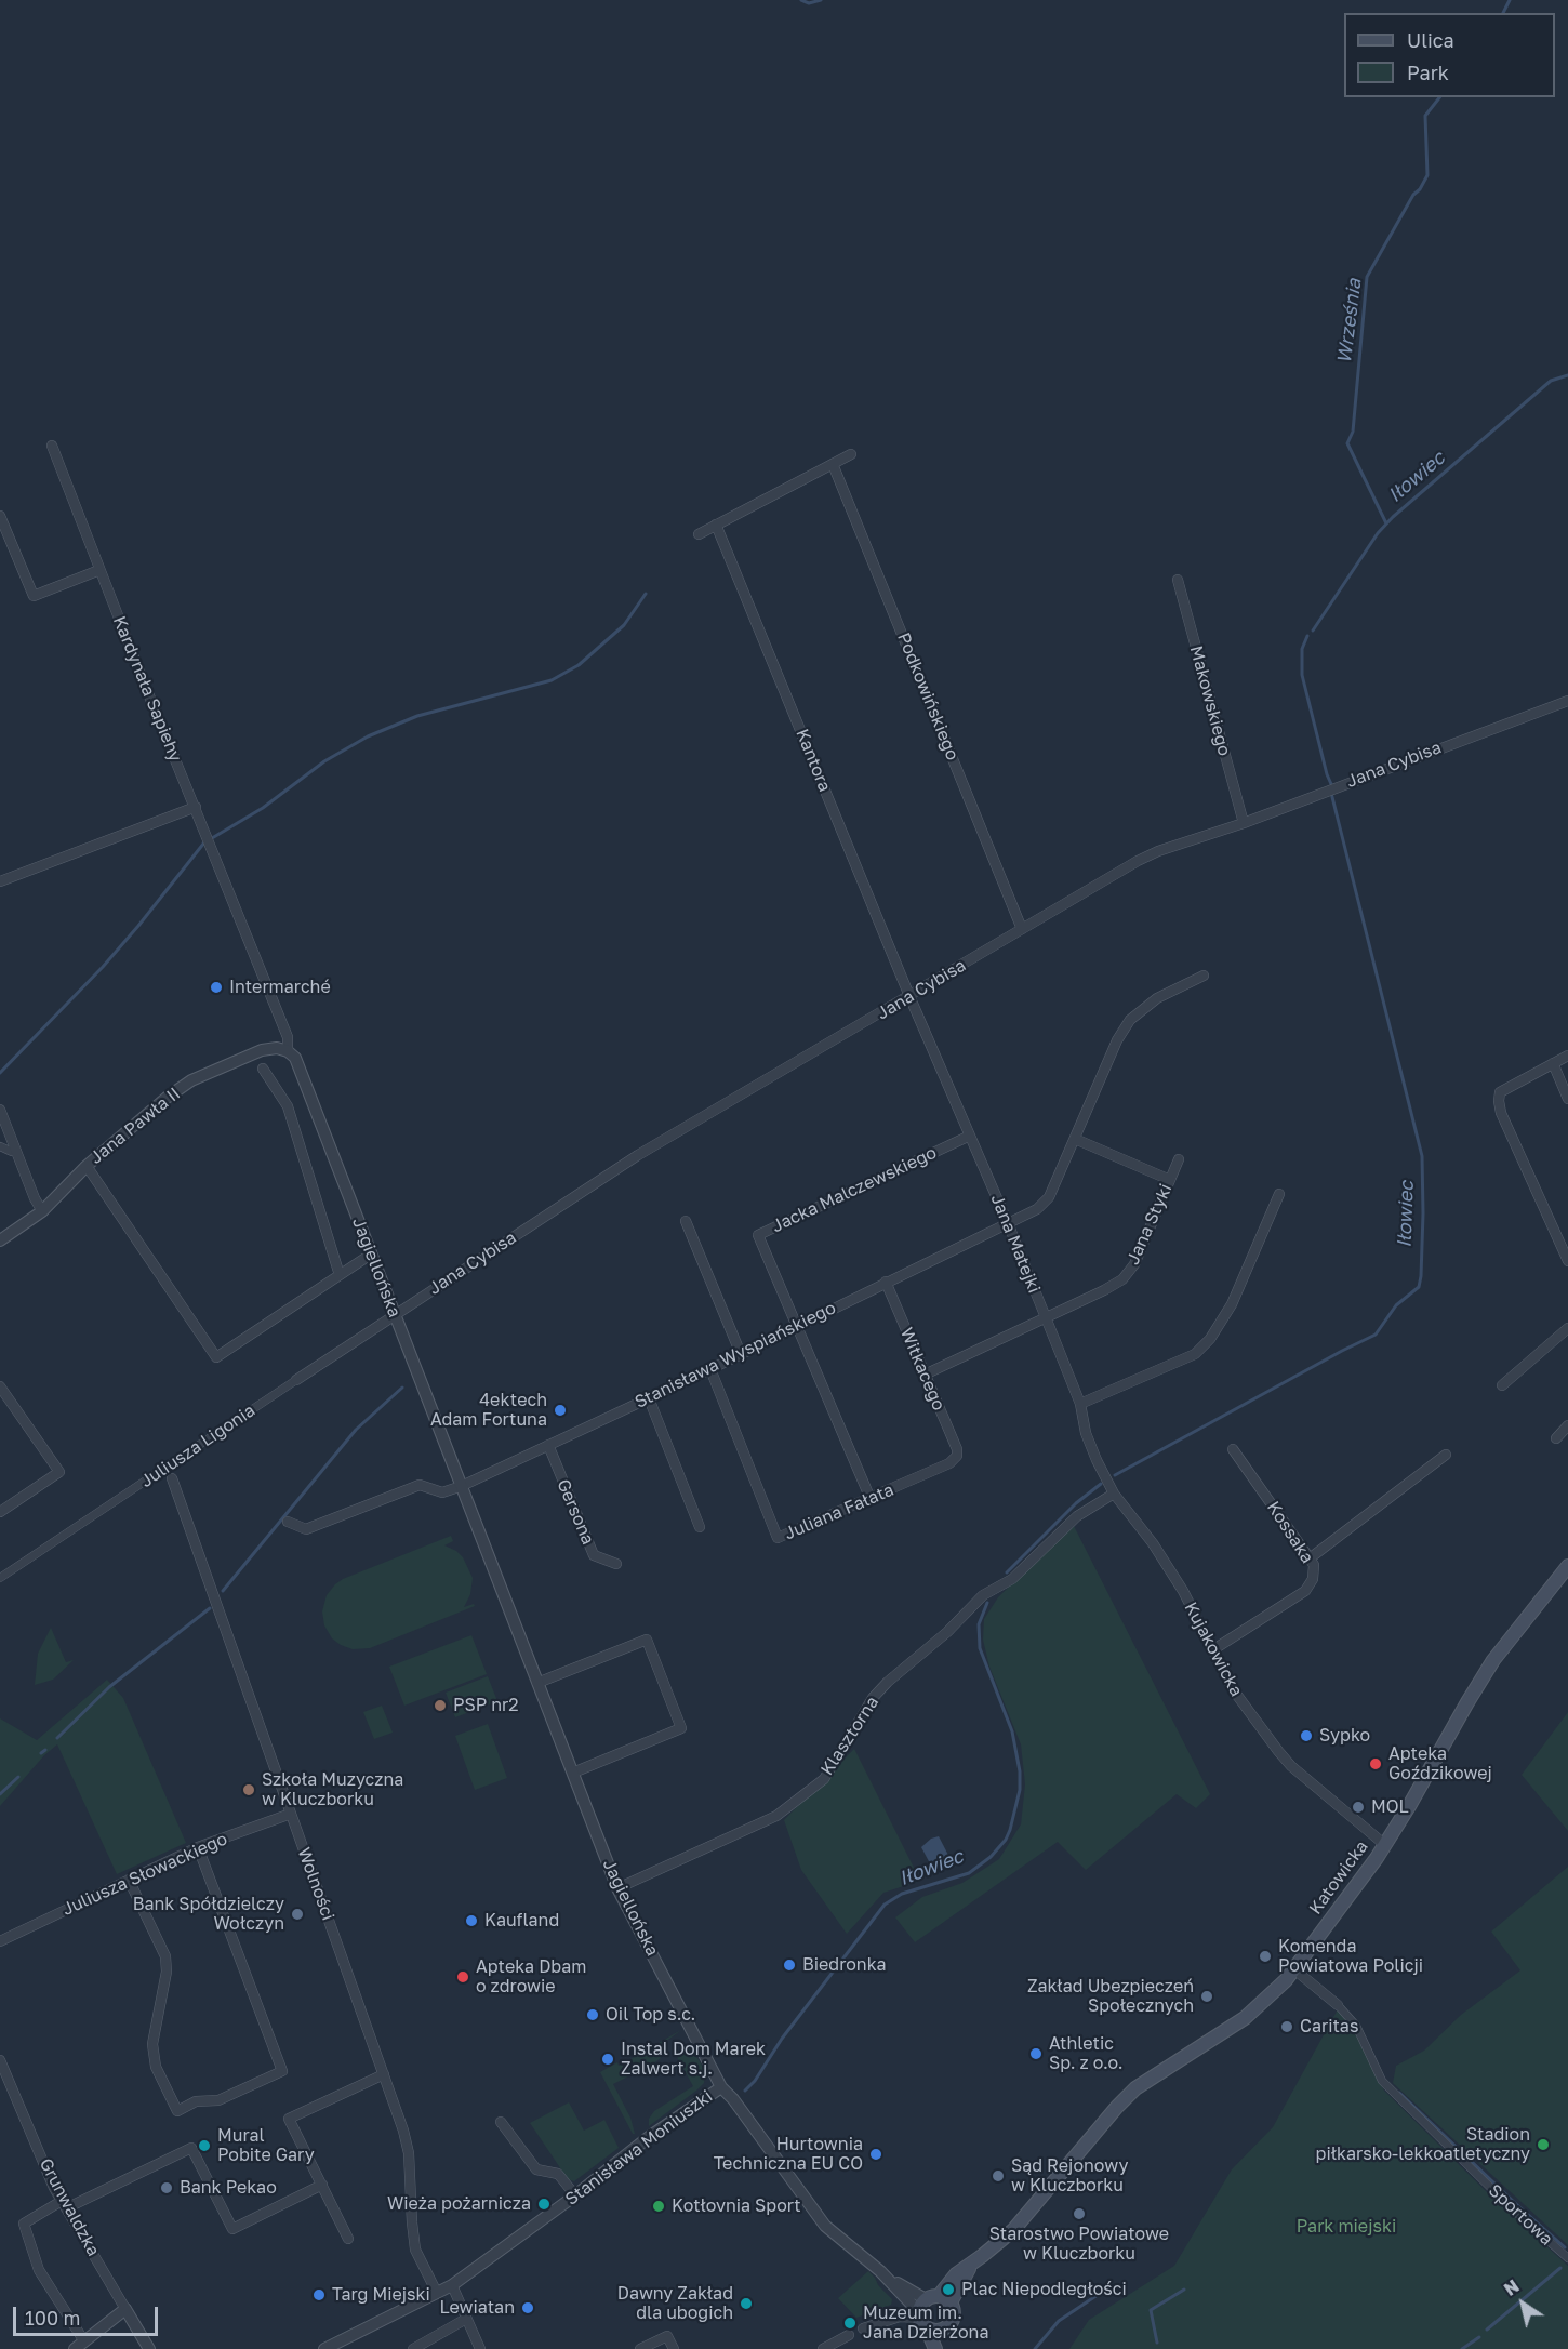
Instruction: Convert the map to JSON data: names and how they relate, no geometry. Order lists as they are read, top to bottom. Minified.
{"streets":{"main road":["Katowicka"],"street":["Kardynała Sapiehy","Podkowińskiego","Makowskiego","Kantora","Jana Cybisa","Jana Pawła II","Jacka Malczewskiego","Jana Styki","Jana Matejki","Jagiellońska","Stanisława Wyspiańskiego","Witkacego","Juliusza Ligonia","Gersona","Juliana Fałata","Kossaka","Kujakowicka","Klasztorna","Juliusza Słowackiego","Wolności","Stanisława Moniuszki","Grunwaldzka","Sportowa"]},"crossings":[["Kardynała Sapiehy","Jana Pawła II"],["Kardynała Sapiehy","Jagiellońska"],["Podkowińskiego","Jana Cybisa"],["Makowskiego","Jana Cybisa"],["Kantora","Jana Cybisa"],["Kantora","Jana Matejki"],["Jana Cybisa","Jana Matejki"],["Jana Cybisa","Jagiellońska"],["Jana Cybisa","Juliusza Ligonia"],["Jana Pawła II","Jagiellońska"],["Jacka Malczewskiego","Jana Matejki"],["Jacka Malczewskiego","Stanisława Wyspiańskiego"],["Jana Styki","Jana Matejki"],["Jana Styki","Witkacego"],["Jana Matejki","Stanisława Wyspiańskiego"],["Jana Matejki","Kujakowicka"],["Jana Matejki","Klasztorna"],["Jagiellońska","Stanisława Wyspiańskiego"],["Jagiellońska","Juliusza Ligonia"],["Jagiellońska","Klasztorna"],["Jagiellońska","Katowicka"],["Jagiellońska","Stanisława Moniuszki"],["Stanisława Wyspiańskiego","Witkacego"],["Stanisława Wyspiańskiego","Gersona"],["Stanisława Wyspiańskiego","Juliana Fałata"],["Witkacego","Juliana Fałata"],["Kossaka","Kujakowicka"],["Kujakowicka","Klasztorna"],["Kujakowicka","Katowicka"],["Juliusza Słowackiego","Wolności"],["Katowicka","Sportowa"],["Wolności","Stanisława Moniuszki"]],"water":["Września","Iłowiec"],"parks":["Park miejski"],"places":["Intermarché","4ektech Adam Fortuna","PSP nr2","Sypko","Apteka Goździkowej","Szkoła Muzyczna w Kluczborku","MOL","Bank Spółdzielczy Wołczyn","Kaufland","Komenda Powiatowa Policji","Biedronka","Apteka Dbam o zdrowie","Zakład Ubezpieczeń Społecznych","Oil Top s.c.","Caritas","Athletic Sp. z o.o.","Instal Dom Marek Zalwert s.j.","Stadion piłkarsko-lekkoatletyczny","Mural Pobite Gary","Hurtownia Techniczna EU CO","Sąd Rejonowy w Kluczborku","Bank Pekao","Wieża pożarnicza","Kotłovnia Sport","Starostwo Powiatowe w Kluczborku","Plac Niepodległości","Targ Miejski","Dawny Zakład dla ubogich","Lewiatan","Muzeum im. Jana Dzierżona"],"legend":["Ulica","Park"],"scale_bar":"100 m","north":"top left"}
